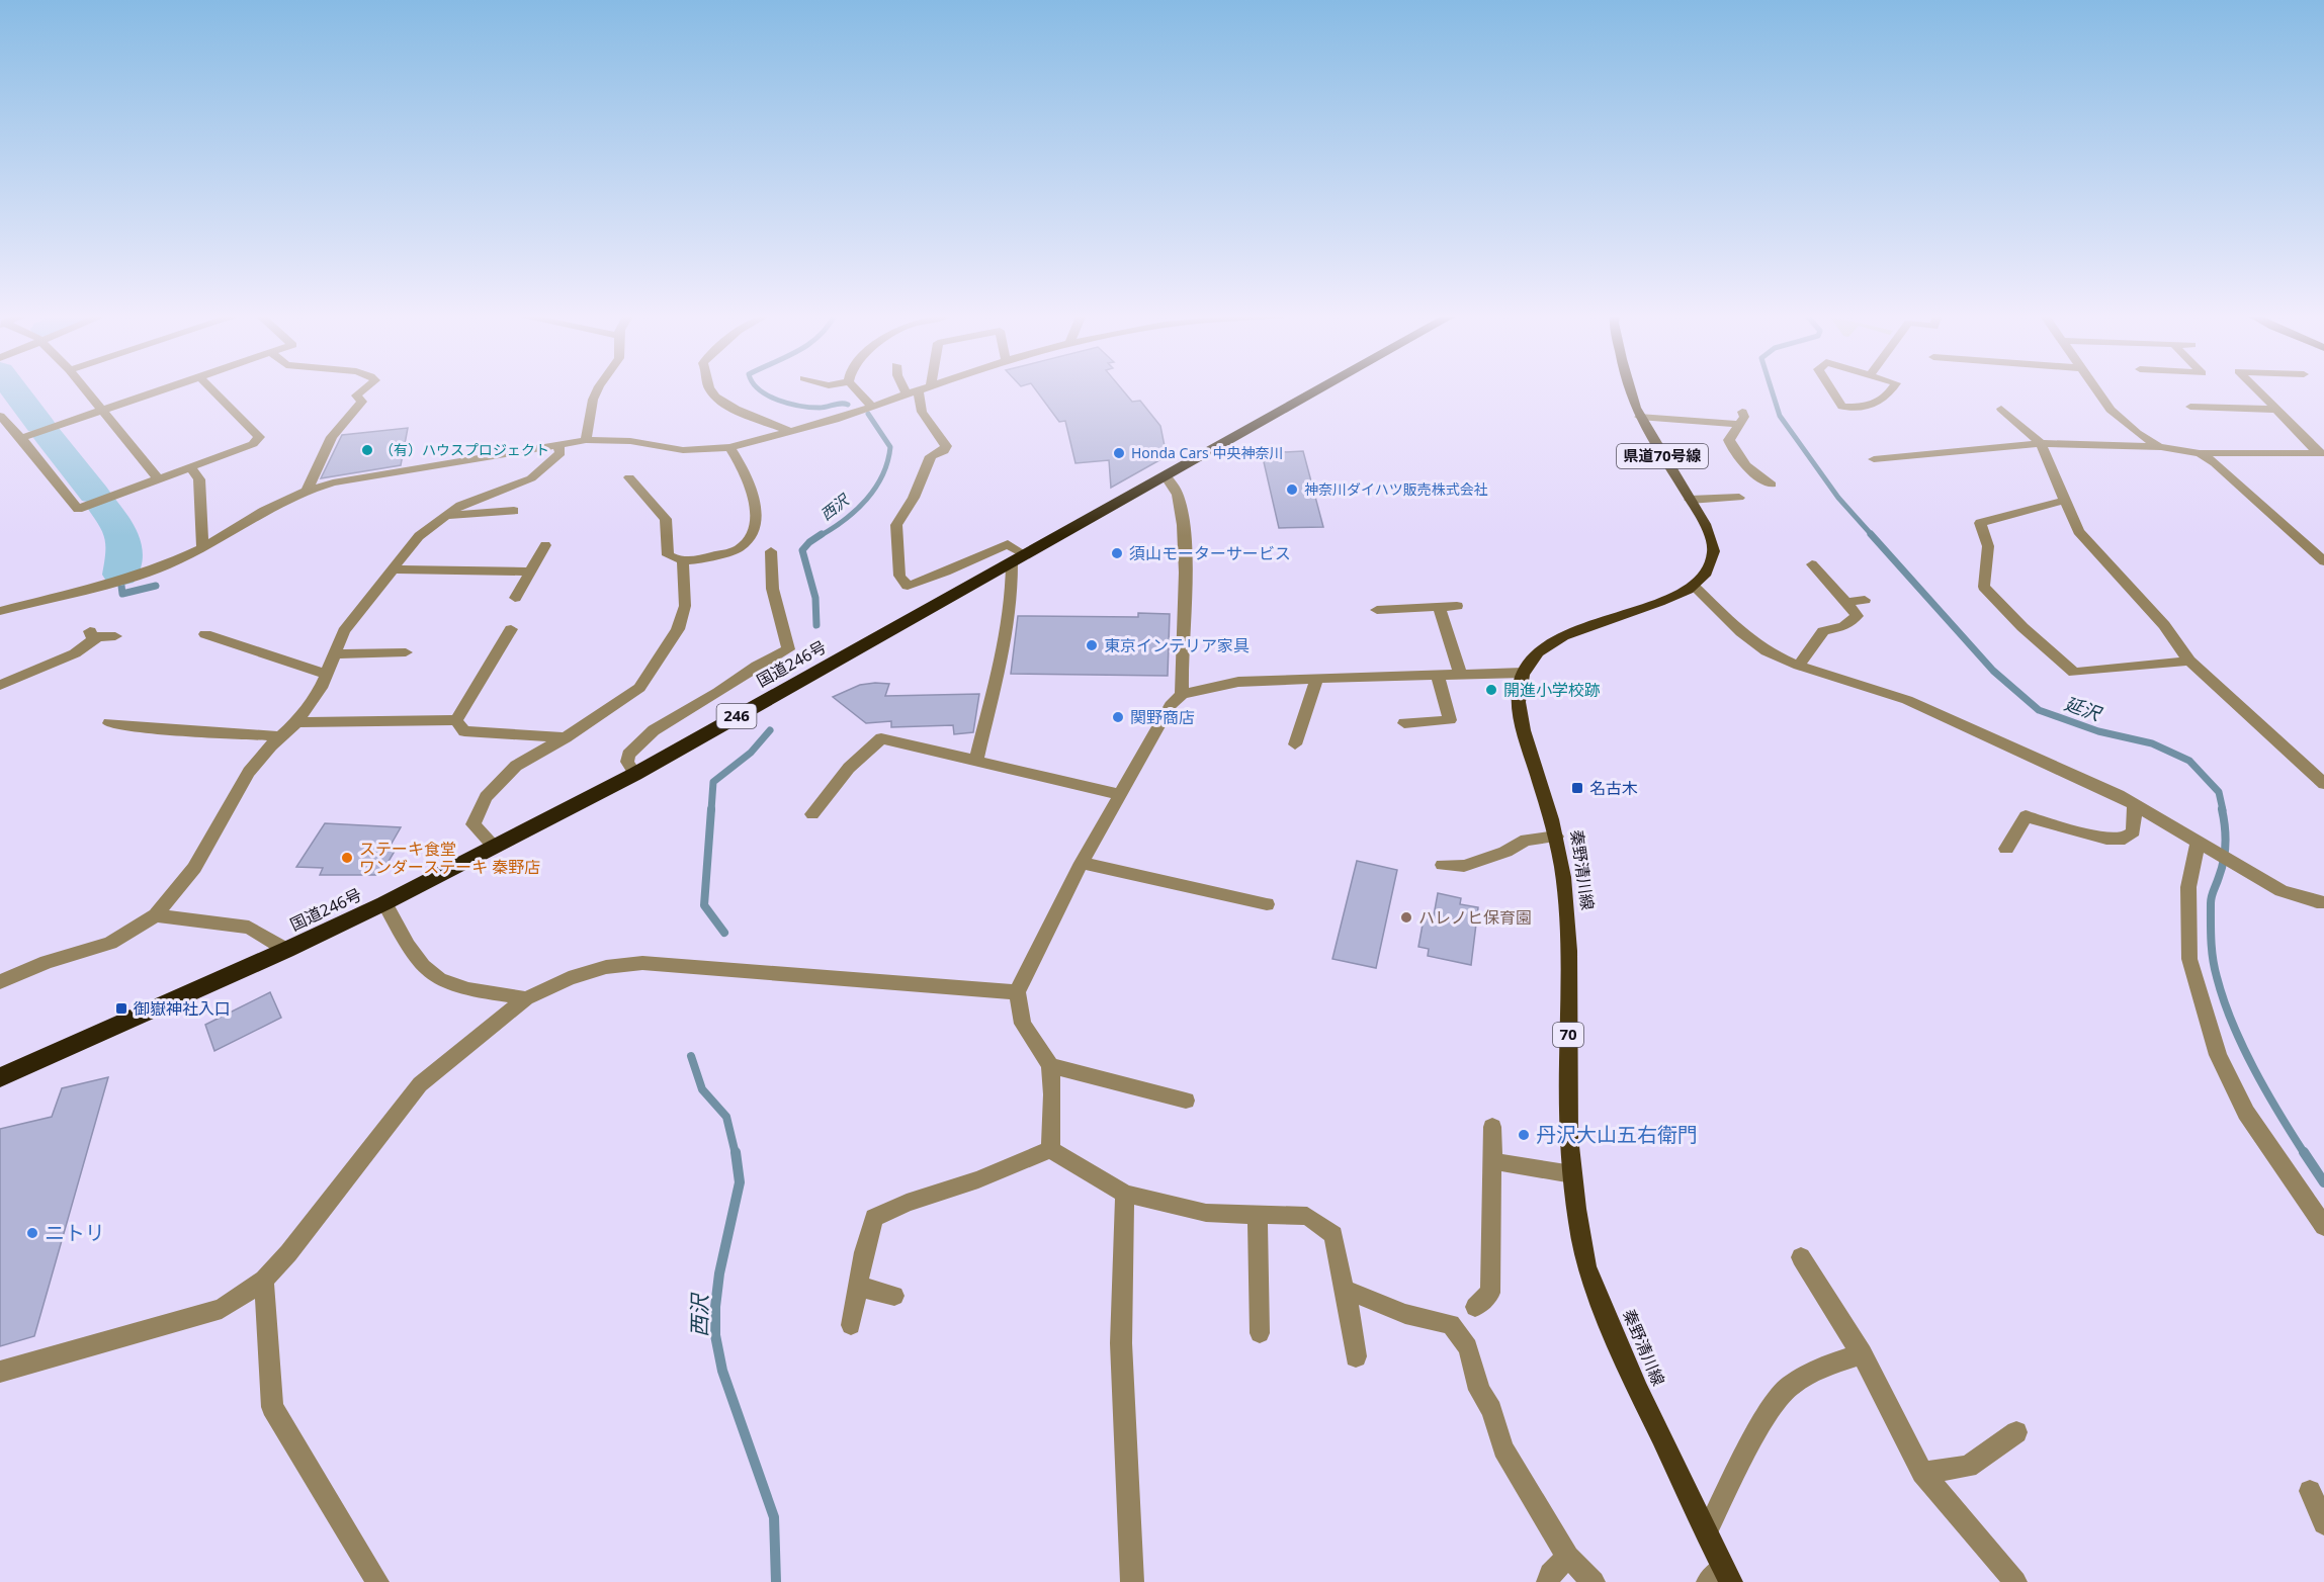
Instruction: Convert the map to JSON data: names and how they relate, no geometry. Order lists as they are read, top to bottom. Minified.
{"streets":{"highway":["国道246号","246"],"main road":["県道70号線","秦野清川線","70"]},"water":["西沢","延沢"],"places":{"other":["（有）ハウスプロジェクト","Honda Cars 中央神奈川","神奈川ダイハツ販売株式会社","須山モーターサービス","東京インテリア家具","開進小学校跡","関野商店","ステーキ食堂 ワンダーステーキ 秦野店","ハレノヒ保育園","丹沢大山五右衛門","ニトリ"],"transit":["名古木","御嶽神社入口"]}}
